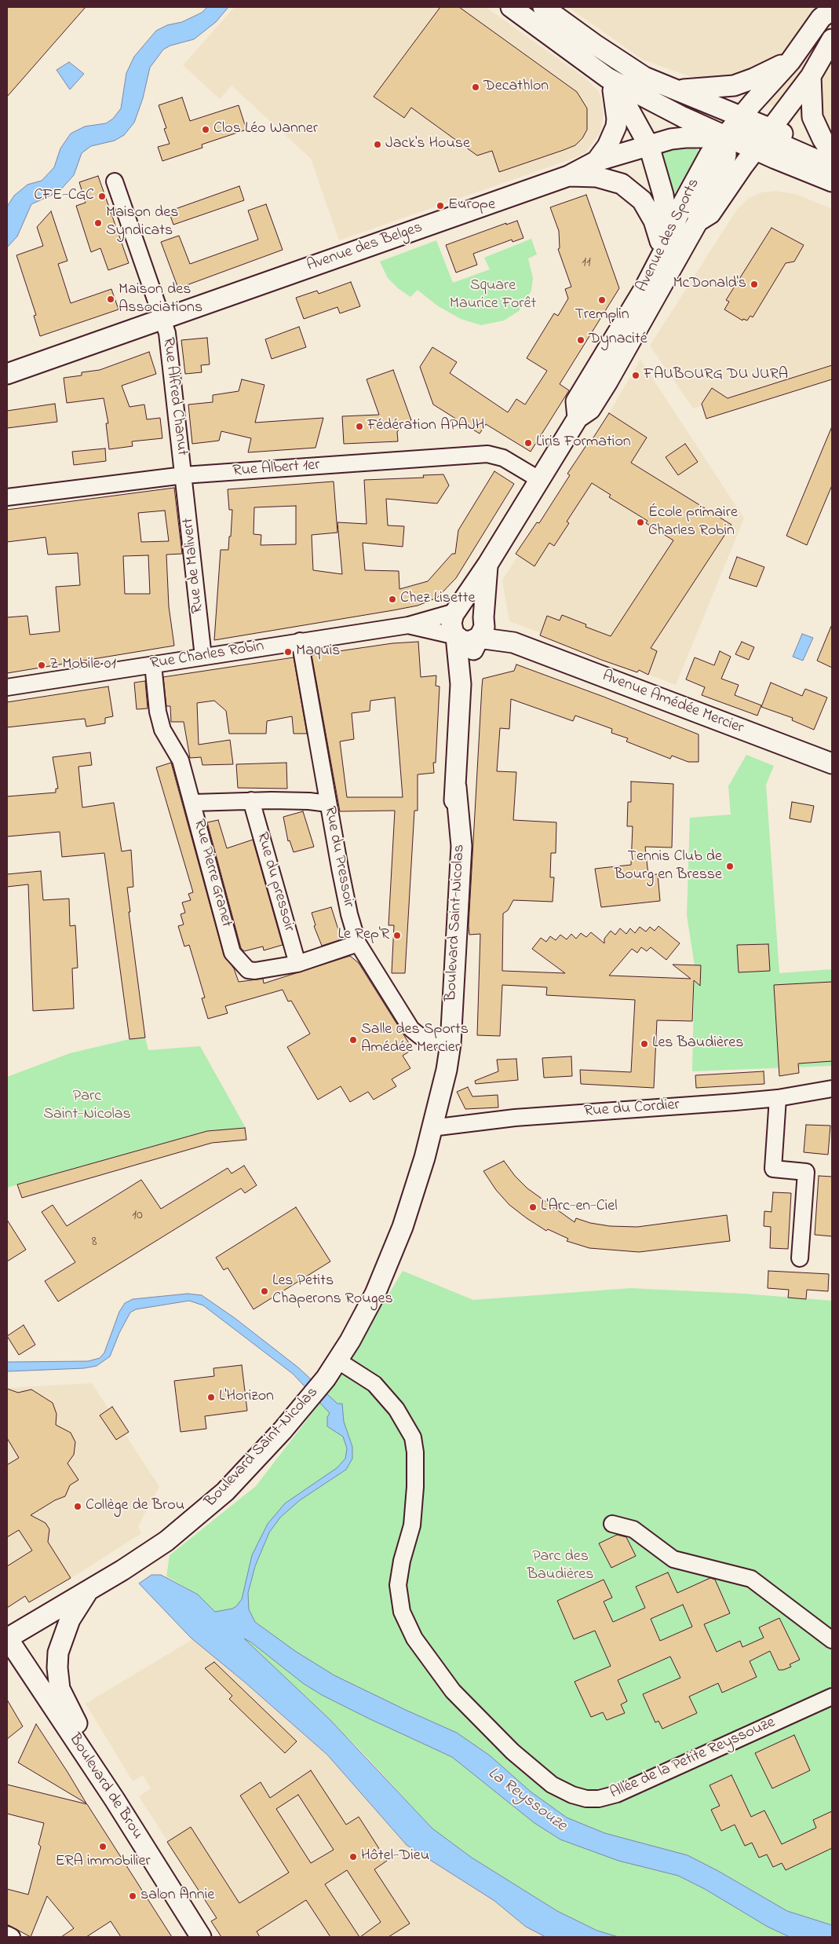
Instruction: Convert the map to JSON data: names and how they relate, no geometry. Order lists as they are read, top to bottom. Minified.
{"streets":{"main road":["Avenue des Sports","Avenue des Belges","Avenue Amédée Mercier","Boulevard Saint-Nicolas","Boulevard de Brou"],"street":["Rue Alfred Chanut","Rue Albert 1er","Rue de Malivert","Rue Charles Robin","Rue du Pressoir","Rue Pierre Granet","Rue du pressoir","Rue du Cordier","Allée de la Petite Reyssouze"]},"crossings":[["Avenue des Sports","Avenue des Belges"],["Avenue des Sports","Rue Albert 1er"],["Avenue des Belges","Rue Alfred Chanut"],["Rue Alfred Chanut","Rue Albert 1er"],["Rue Alfred Chanut","Rue de Malivert"],["Rue Albert 1er","Rue de Malivert"],["Rue de Malivert","Rue Charles Robin"],["Rue Charles Robin","Rue du Pressoir"],["Rue Charles Robin","Rue Pierre Granet"],["Rue du Pressoir","Rue Pierre Granet"],["Rue du Pressoir","Boulevard Saint-Nicolas"],["Rue Pierre Granet","Rue du pressoir"],["Boulevard Saint-Nicolas","Rue du Cordier"],["Boulevard Saint-Nicolas","Allée de la Petite Reyssouze"],["Boulevard Saint-Nicolas","Boulevard de Brou"]],"water":["La Reyssouze"],"parks":["Square Maurice Forêt","Parc Saint-Nicolas","Parc des Baudières"],"places":["Decathlon","Clos Léo Wanner","Jack's House","CFE-CGC","Europe","Maison des Syndicats","McDonald's","Maison des Associations","Tremplin","Dynacité","FAUBOURG DU JURA","Fédération APAJH","Liris Formation","École primaire Charles Robin","Chez Lisette","Maquis","Z Mobile 01","Tennis Club de Bourg en Bresse","Le Rep'R","Salle des Sports Amédée Mercier","Les Baudières","L'Arc-en-Ciel","Les Petits Chaperons Rouges","L'Horizon","Collège de Brou","ERA immobilier","Hôtel-Dieu","salon Annie"],"house_numbers":["11","10","8"]}
